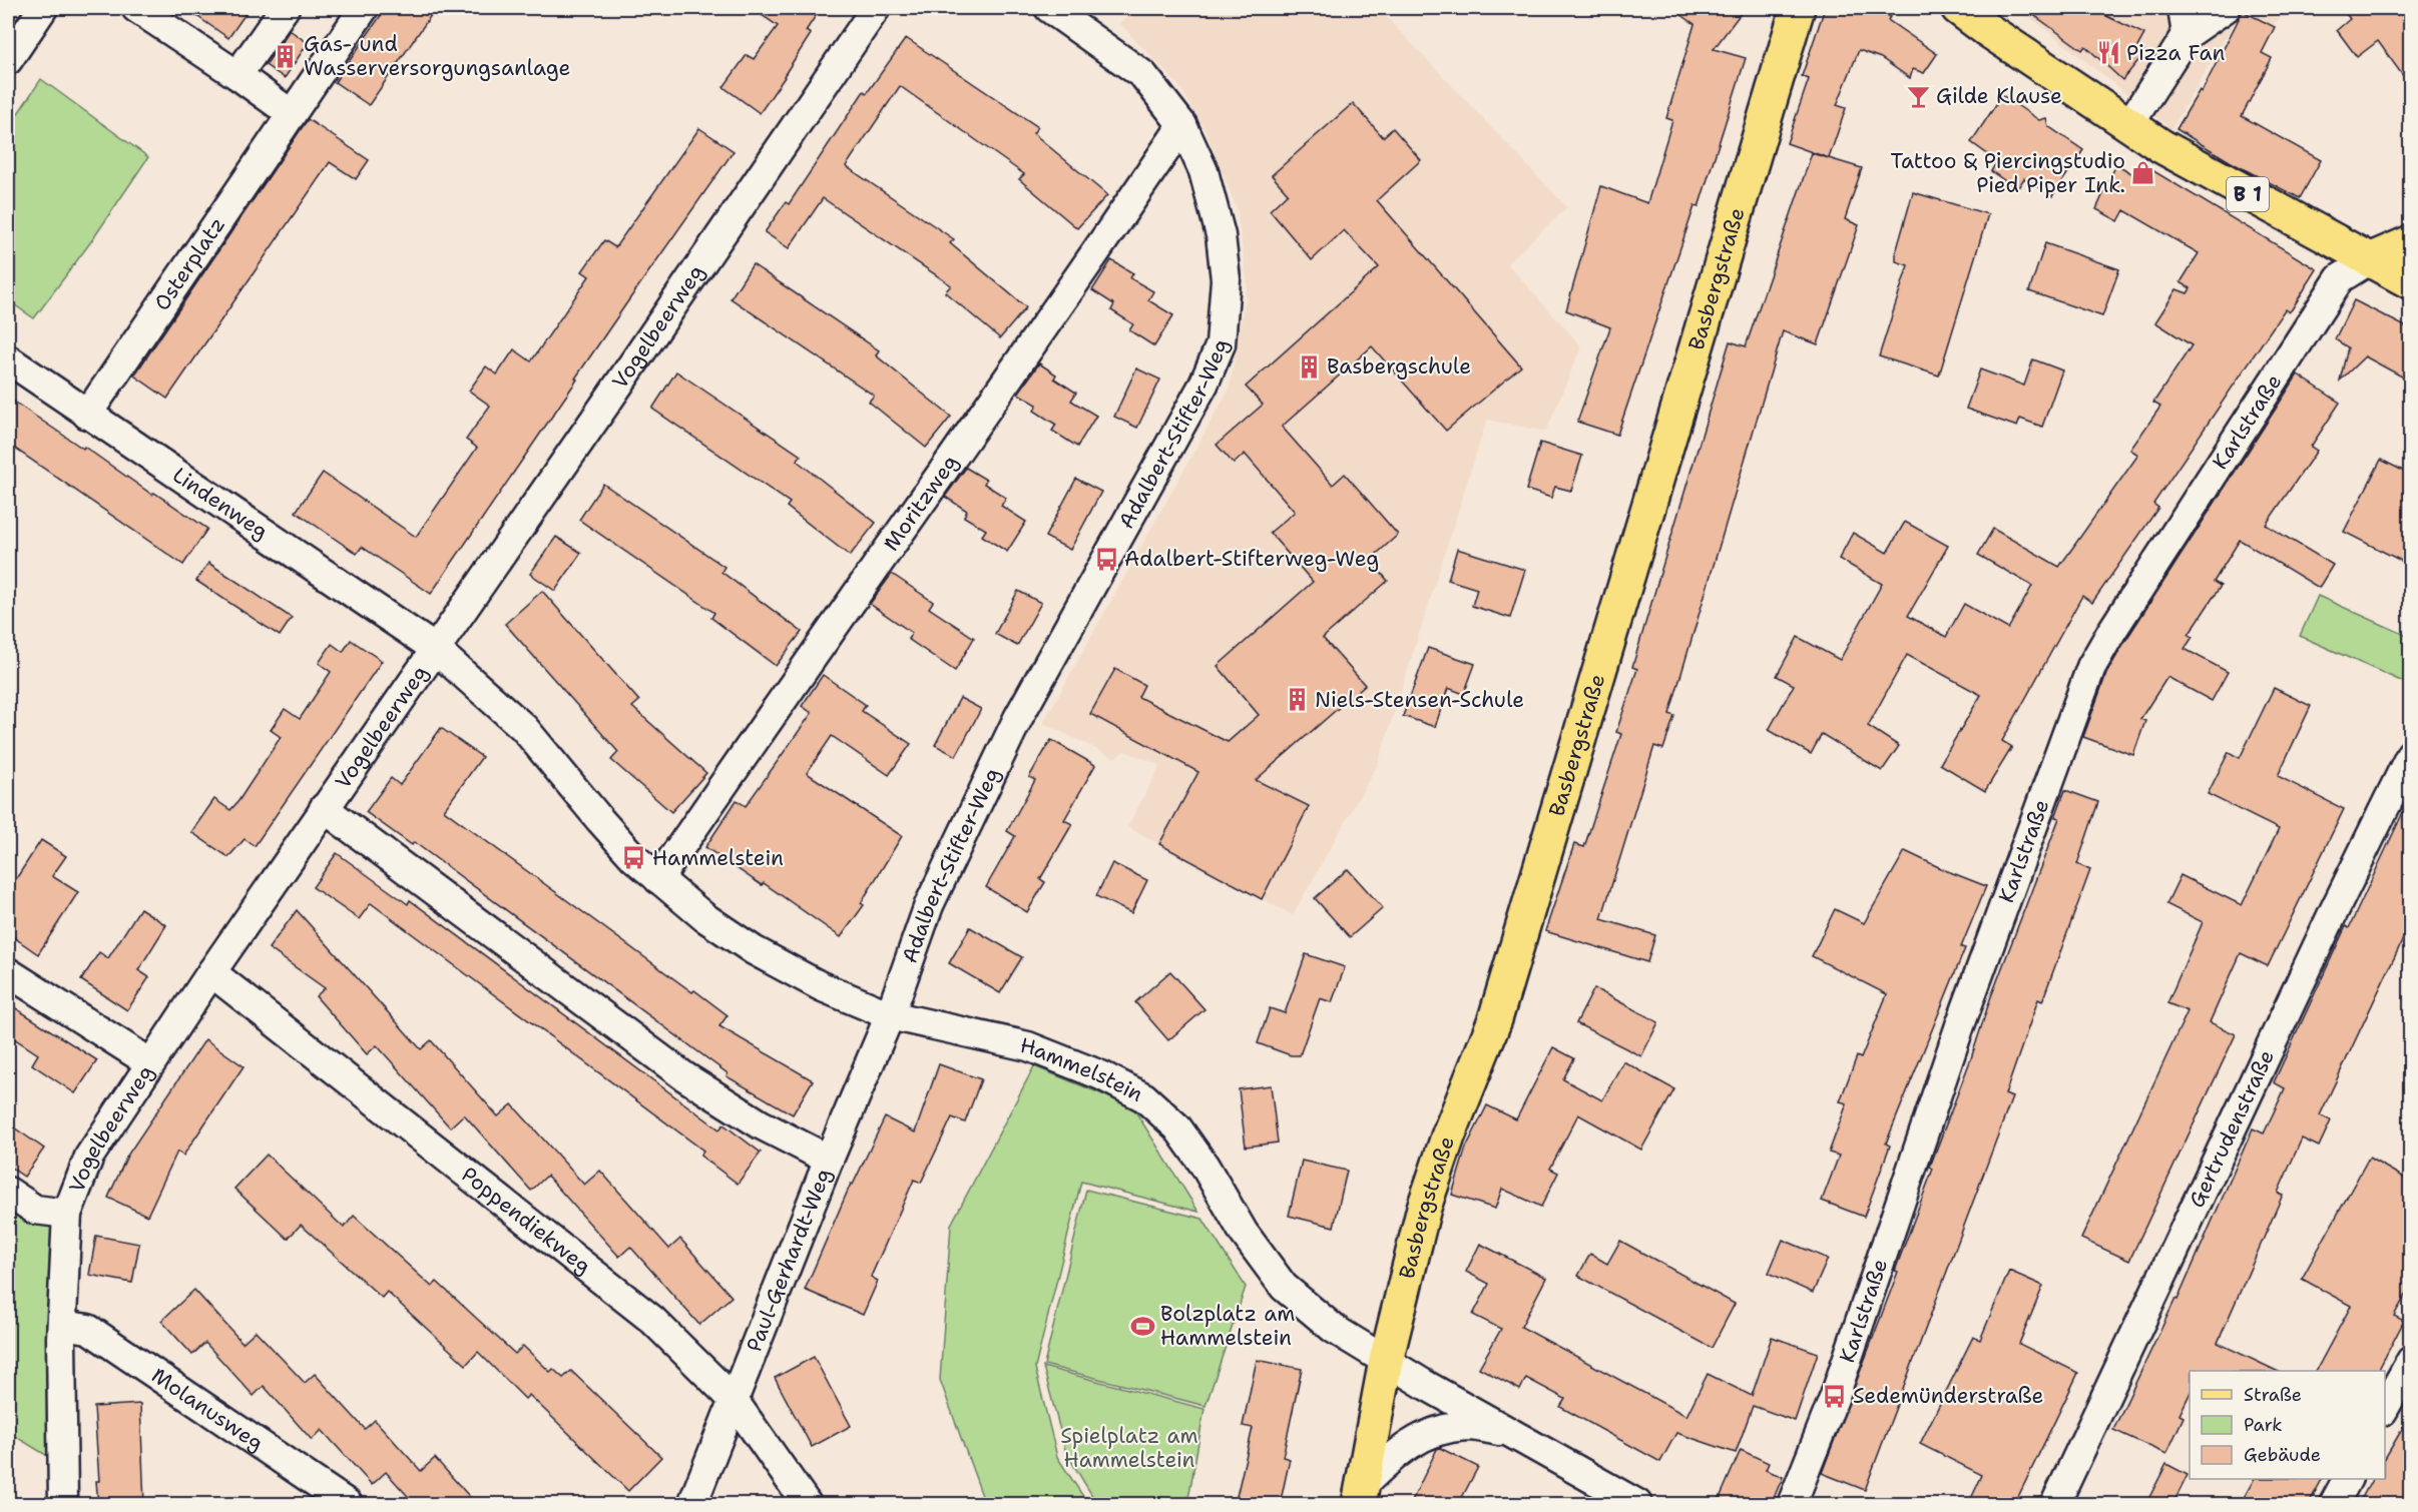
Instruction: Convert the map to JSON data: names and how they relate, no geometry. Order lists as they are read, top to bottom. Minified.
{"streets":{"main road":["B 1","Basbergstraße"],"street":["Osterplatz","Vogelbeerweg","Karlstraße","Adalbert-Stifter-Weg","Moritzweg","Lindenweg","Hammelstein","Gertrudenstraße","Poppendiekweg","Paul-Gerhardt-Weg","Molanusweg"]},"crossings":[["B 1","Karlstraße"],["Osterplatz","Lindenweg"],["Basbergstraße","Hammelstein"],["Vogelbeerweg","Lindenweg"],["Vogelbeerweg","Hammelstein"],["Vogelbeerweg","Poppendiekweg"],["Vogelbeerweg","Molanusweg"],["Adalbert-Stifter-Weg","Moritzweg"],["Adalbert-Stifter-Weg","Hammelstein"],["Adalbert-Stifter-Weg","Paul-Gerhardt-Weg"],["Moritzweg","Hammelstein"],["Lindenweg","Hammelstein"],["Hammelstein","Paul-Gerhardt-Weg"],["Poppendiekweg","Paul-Gerhardt-Weg"]],"parks":["Spielplatz am Hammelstein"],"places":{"restaurant":["Pizza Fan"],"building":["Gas- und Wasserversorgungsanlage","Basbergschule","Niels-Stensen-Schule"],"bar":["Gilde Klause"],"shop":["Tattoo & Piercingstudio Pied Piper Ink."],"bus stop":["Adalbert-Stifterweg-Weg","Hammelstein","Sedemünderstraße"],"sports":["Bolzplatz am Hammelstein"]},"legend":["Straße","Park","Gebäude"]}
